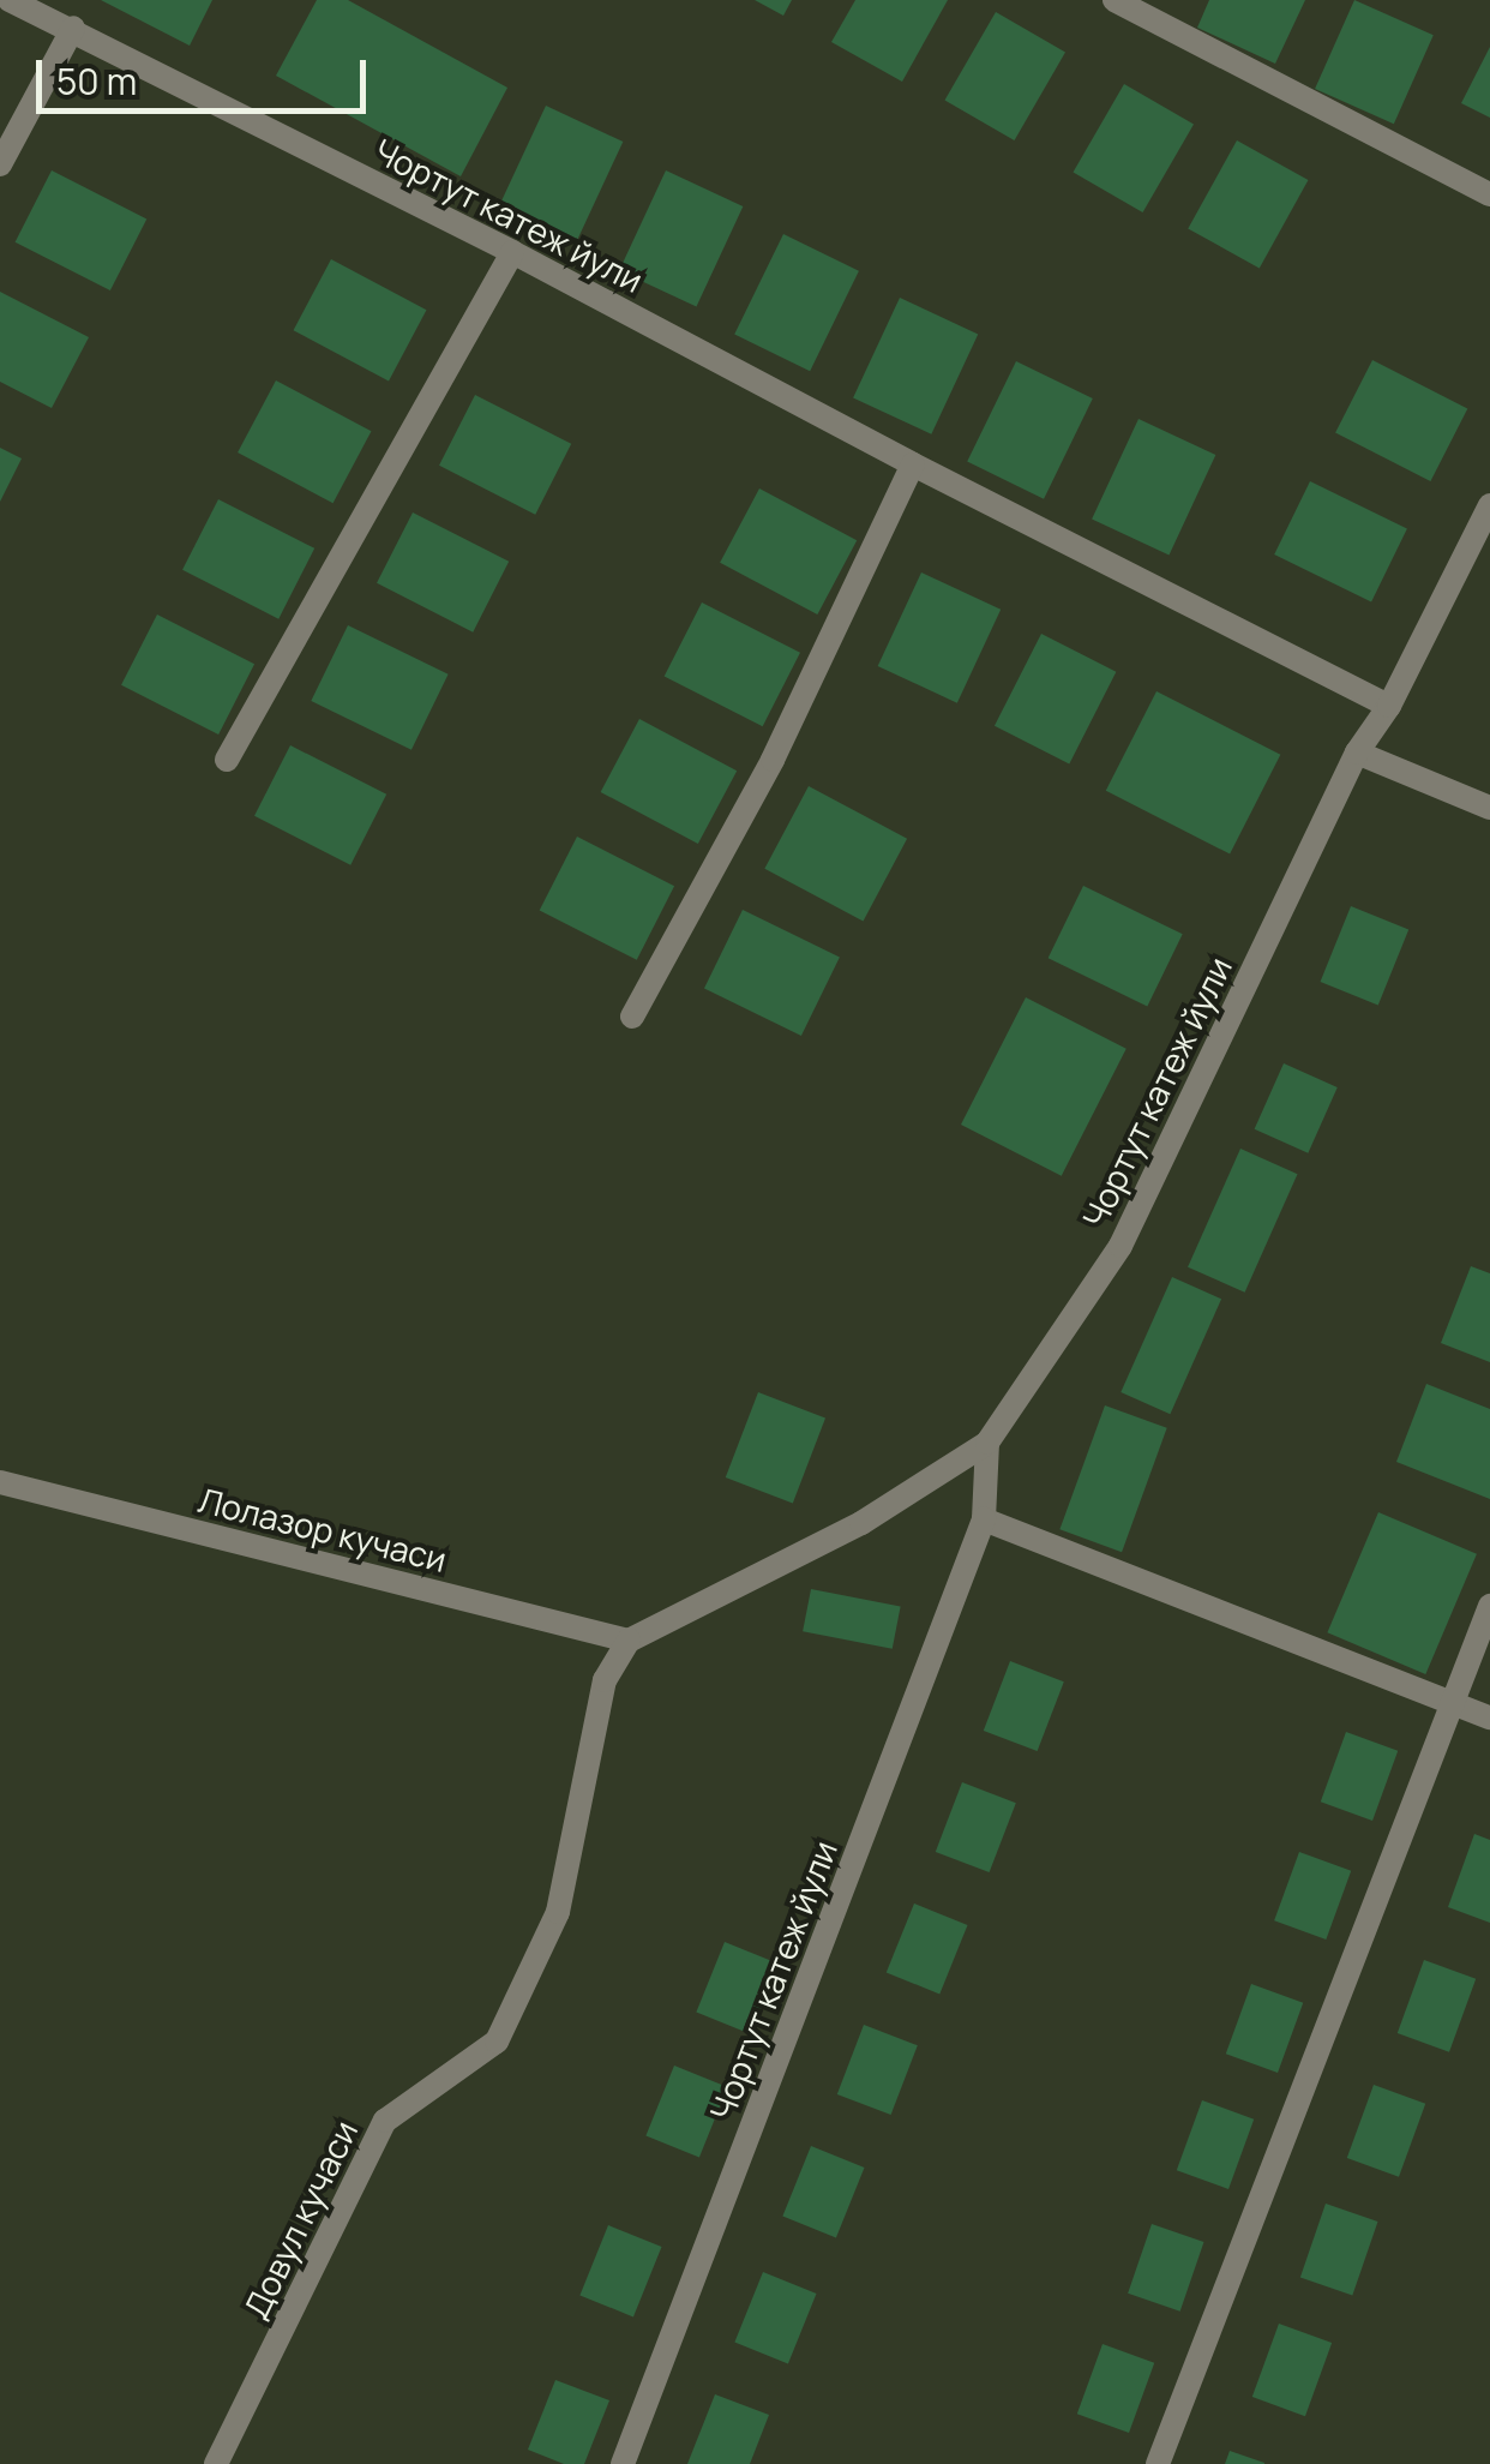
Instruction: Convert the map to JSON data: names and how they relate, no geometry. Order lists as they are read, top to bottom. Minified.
{"streets":{"street":["Чортут катеж йули","Лолазор кучаси","Довул кучаси"]},"crossings":[["Чортут катеж йули","Лолазор кучаси"],["Чортут катеж йули","Довул кучаси"],["Лолазор кучаси","Довул кучаси"]],"scale_bar":"50 m"}
